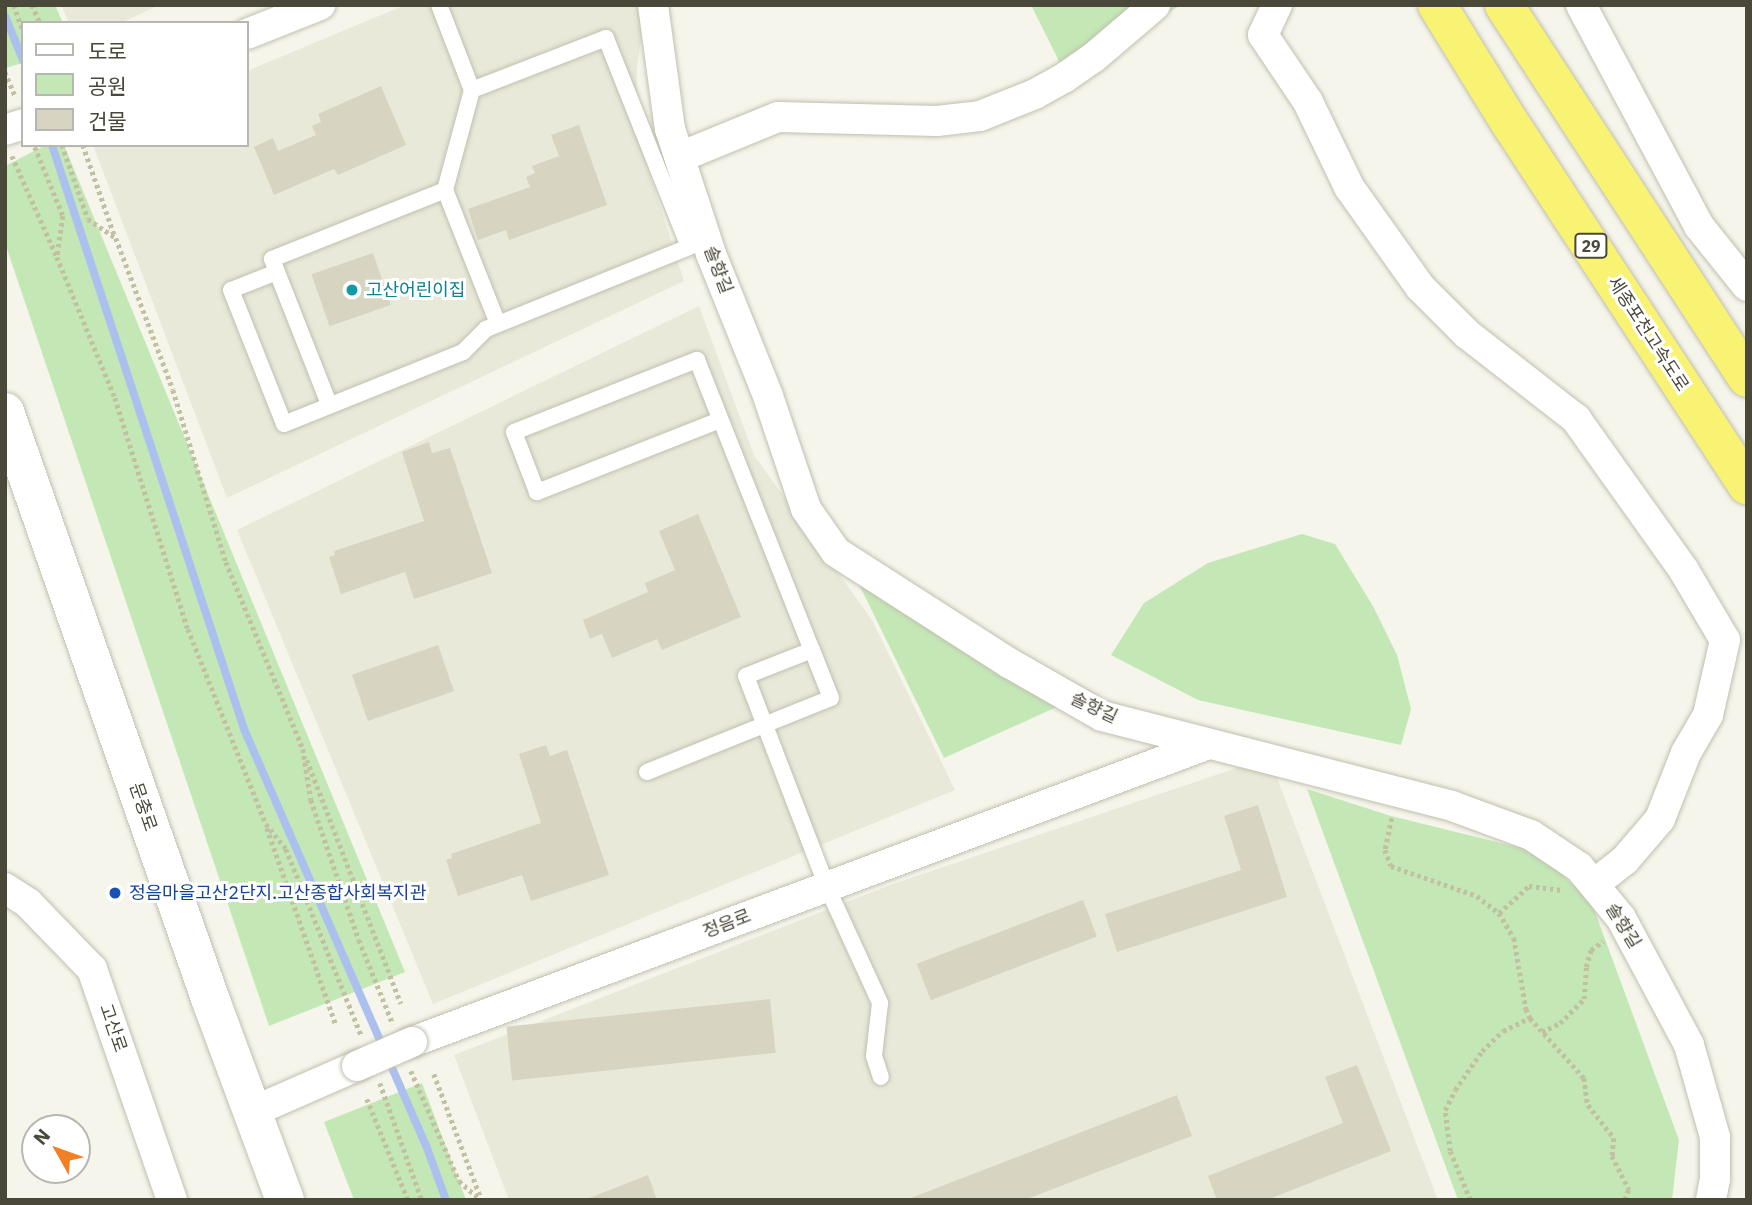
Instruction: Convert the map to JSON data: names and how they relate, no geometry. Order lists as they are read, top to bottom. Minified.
{"streets":{"highway":["29","세종포천고속도로"],"street":["솔향길","문충로","정음로","고산로"]},"crossings":[["솔향길","정음로"],["문충로","정음로"]],"places":["고산어린이집","정음마을고산2단지.고산종합사회복지관"],"legend":["도로","공원","건물"],"north":"top left"}
